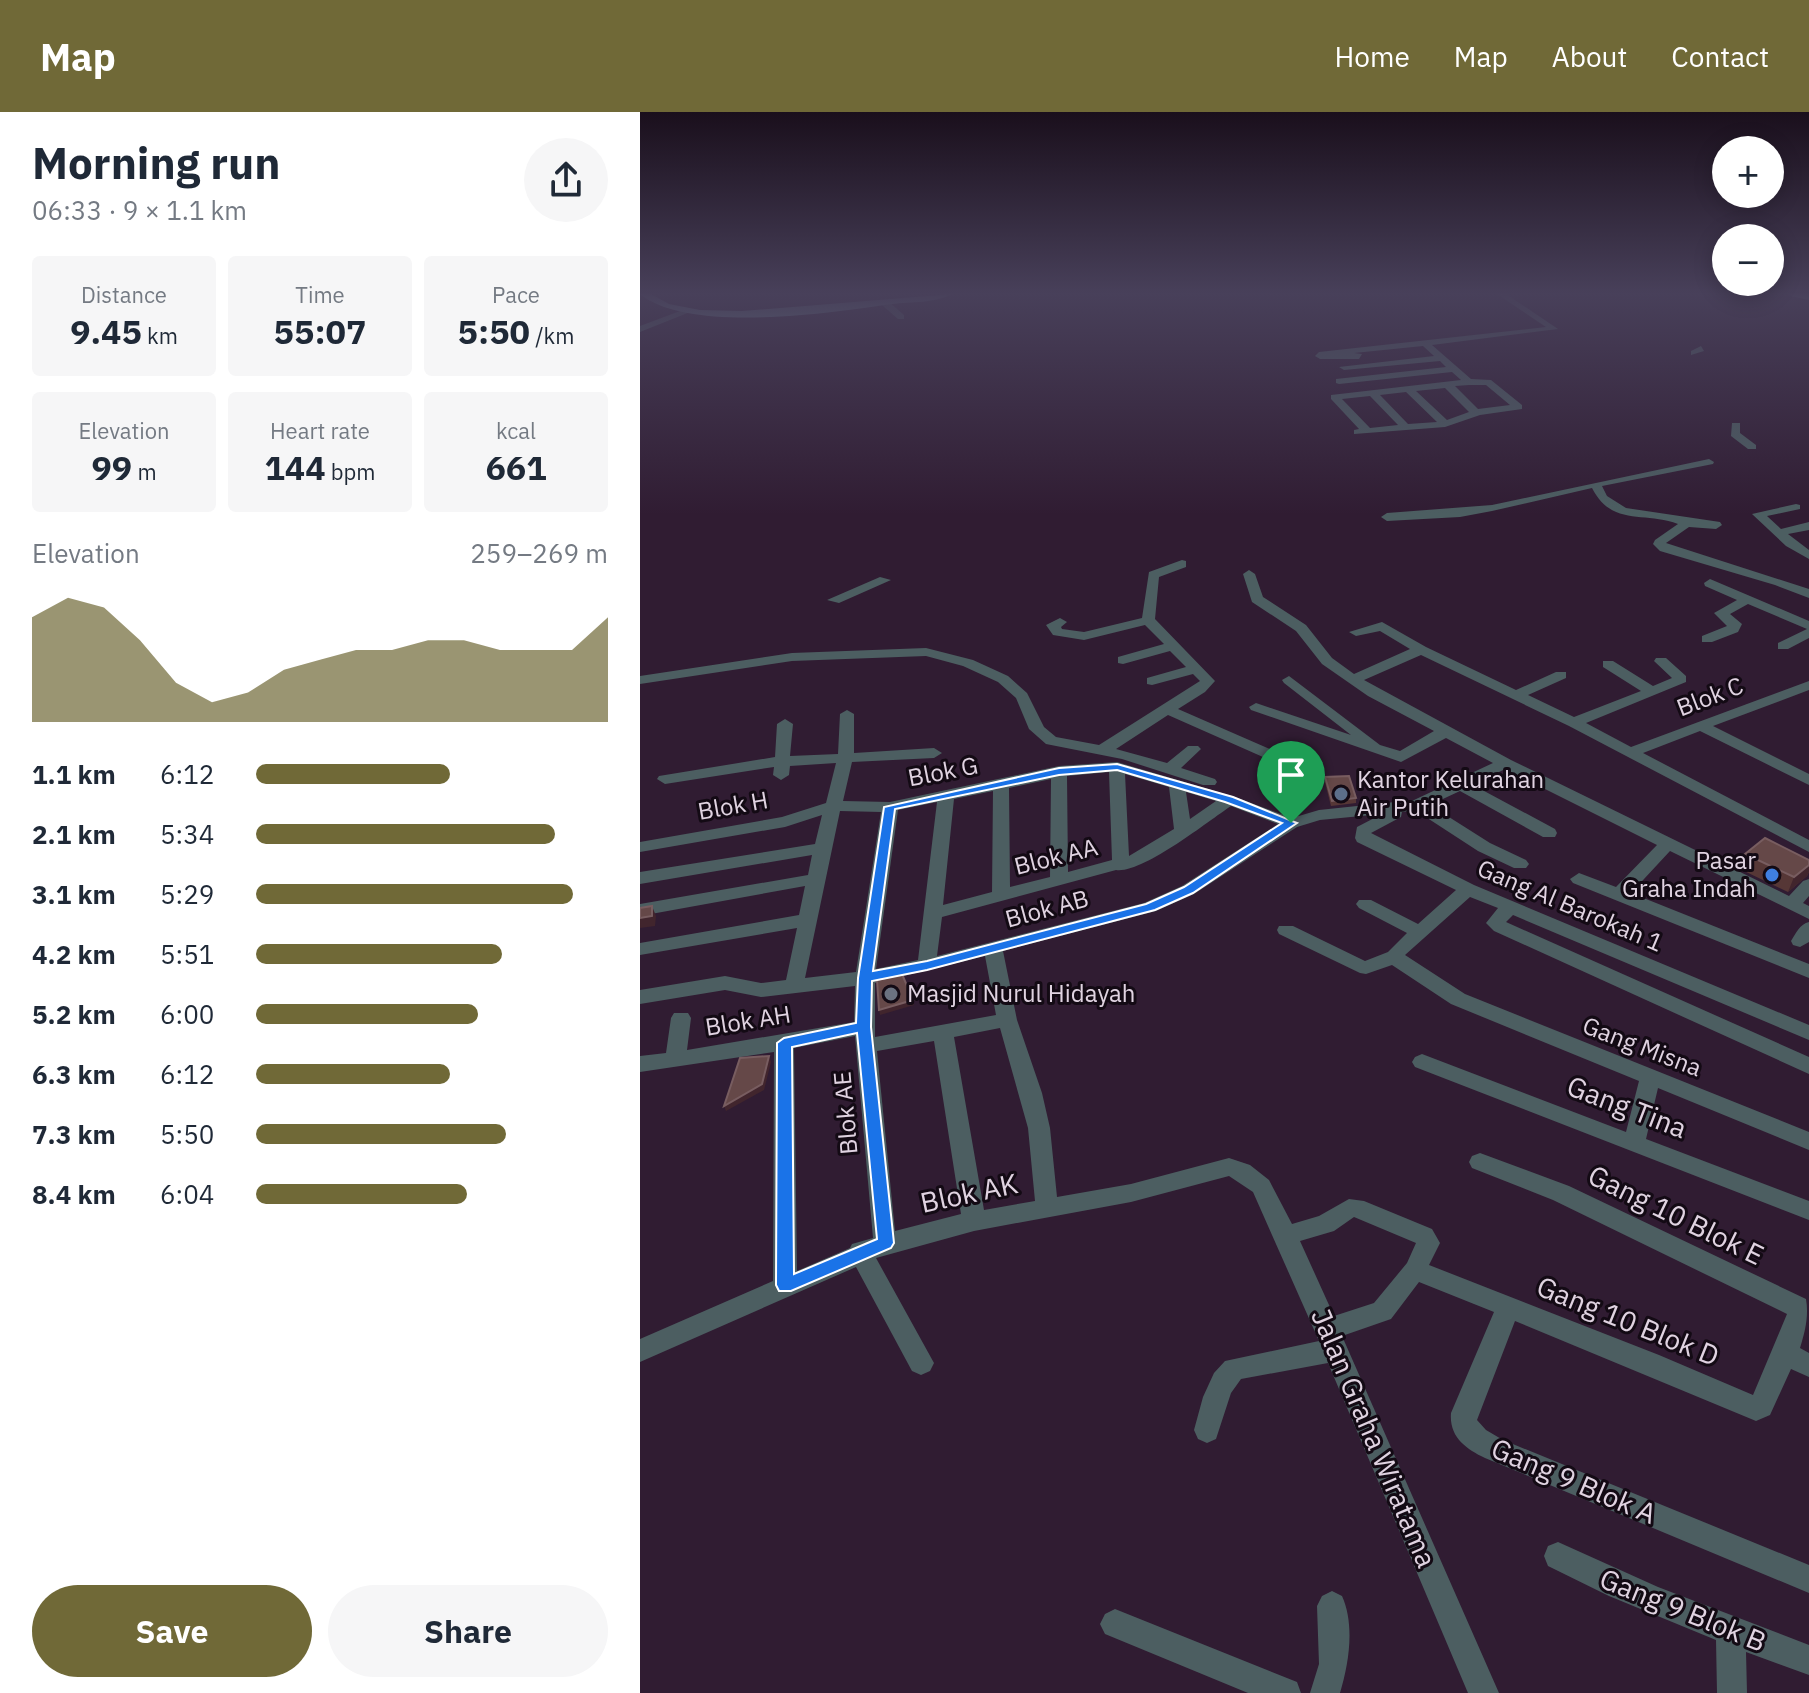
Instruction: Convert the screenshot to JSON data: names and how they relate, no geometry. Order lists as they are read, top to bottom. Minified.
{"streets":{"street":["Blok C","Blok G","Blok H","Blok AA","Gang Al Barokah 1","Blok AB","Blok AH","Gang Misna","Gang Tina","Blok AE","Blok AK","Gang 10 Blok E","Gang 10 Blok D","Jalan Graha Wiratama","Gang 9 Blok A","Gang 9 Blok B"]},"crossings":[["Blok G","Blok H"],["Blok G","Blok AE"],["Blok AB","Blok AE"],["Blok AH","Blok AE"],["Blok AE","Blok AK"],["Blok AK","Jalan Graha Wiratama"],["Gang 10 Blok E","Gang 10 Blok D"],["Gang 10 Blok D","Gang 9 Blok A"]],"places":["Kantor Kelurahan Air Putih","Pasar Graha Indah","Masjid Nurul Hidayah"],"page":{"header":"Map","nav":["Home","Map","About","Contact"],"heading":["Morning run","06:33 · 9 × 1.1 km"],"map_buttons":["+","−"],"stats":[["Distance","9.45 km"],["Time","55:07"],["Pace","5:50 /km"],["Elevation","99 m"],["Heart rate","144 bpm"],["kcal","661"]],"chart":["Elevation","259–269 m"],"list":[{"name":"1.1 km","note":"6:12"},{"name":"2.1 km","note":"5:34"},{"name":"3.1 km","note":"5:29"},{"name":"4.2 km","note":"5:51"},{"name":"5.2 km","note":"6:00"},{"name":"6.3 km","note":"6:12"},{"name":"7.3 km","note":"5:50"},{"name":"8.4 km","note":"6:04"}],"buttons":["Save","Share"]}}
